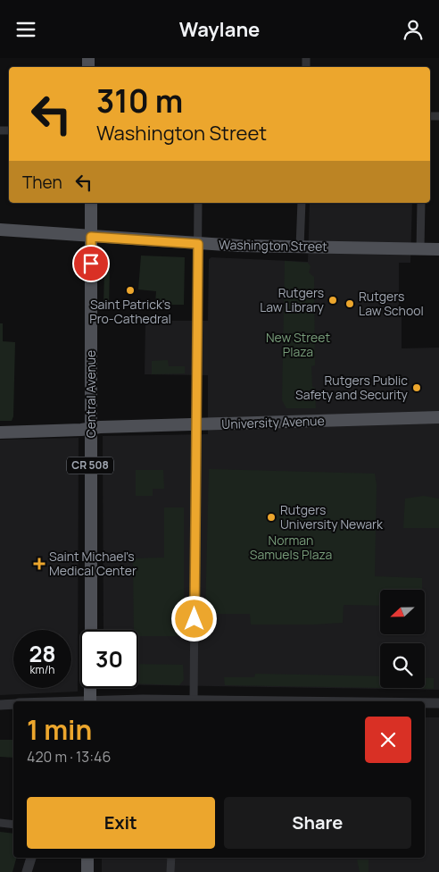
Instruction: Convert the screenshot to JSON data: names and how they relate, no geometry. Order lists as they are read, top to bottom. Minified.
{"streets":{"main road":["Washington Street","Central Avenue","University Avenue","CR 508"]},"crossings":[["Washington Street","Central Avenue"],["Central Avenue","University Avenue"]],"parks":["New Street Plaza","Norman Samuels Plaza"],"places":{"other":["Saint Patrick's Pro-Cathedral","Rutgers Law Library","Rutgers Law School","Rutgers Public Safety and Security","Rutgers University Newark"],"health":["Saint Michael's Medical Center"]},"north":"left","page":{"header":"Waylane","turn":["310 m","Washington Street"],"then":"Then","speed":"28 km/h","limit":"30","heading":["1 min","420 m · 13:46"],"buttons":["Exit","Share"]}}
